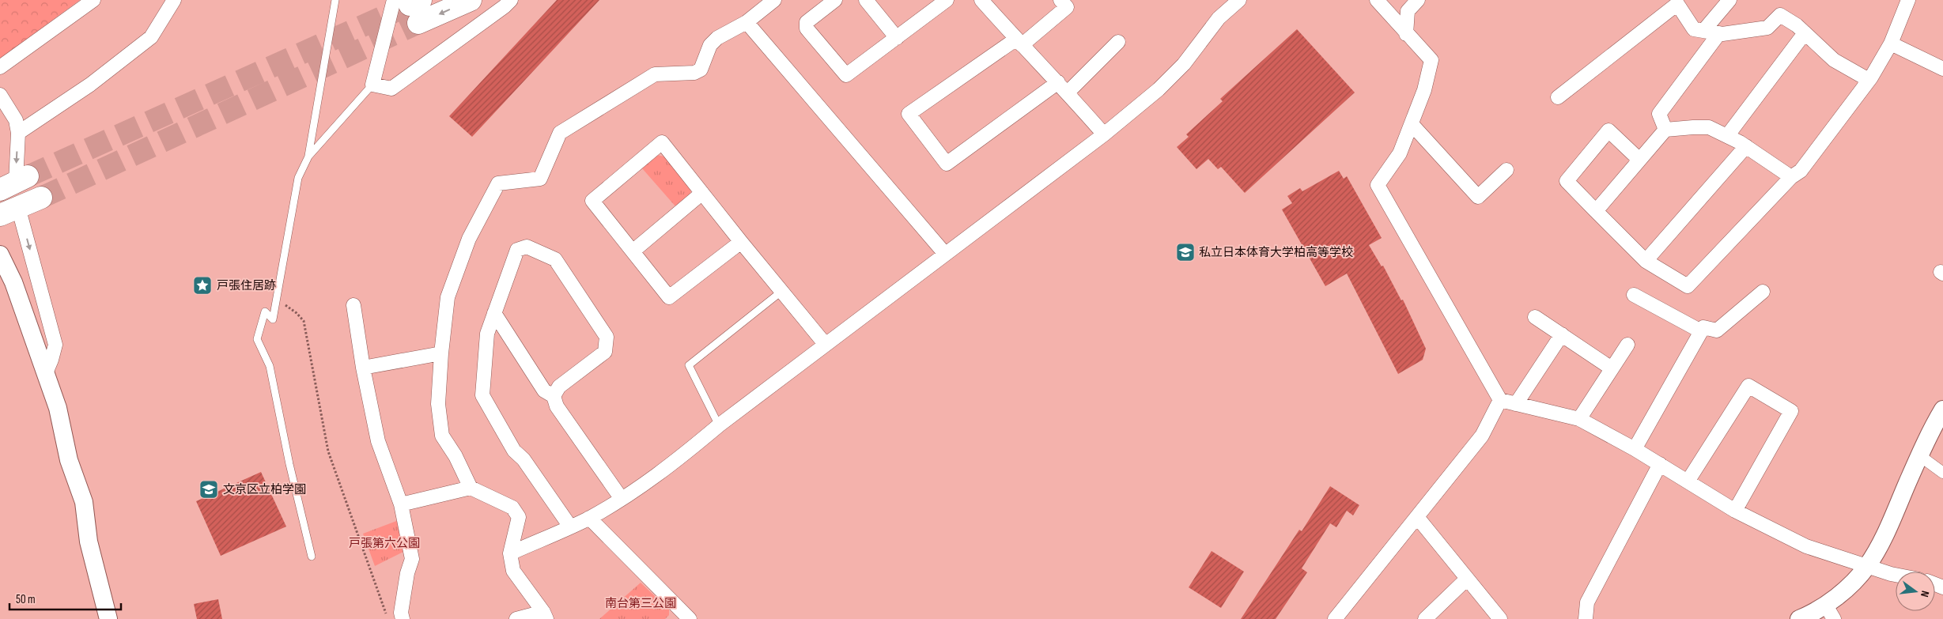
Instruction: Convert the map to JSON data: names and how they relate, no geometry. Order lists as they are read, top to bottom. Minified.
{"parks":["戸張第六公園","南台第三公園"],"places":{"school or university":["私立日本体育大学柏高等学校","文京区立柏学園"],"place":["戸張住居跡"]},"scale_bar":"50 m","north":"right"}
